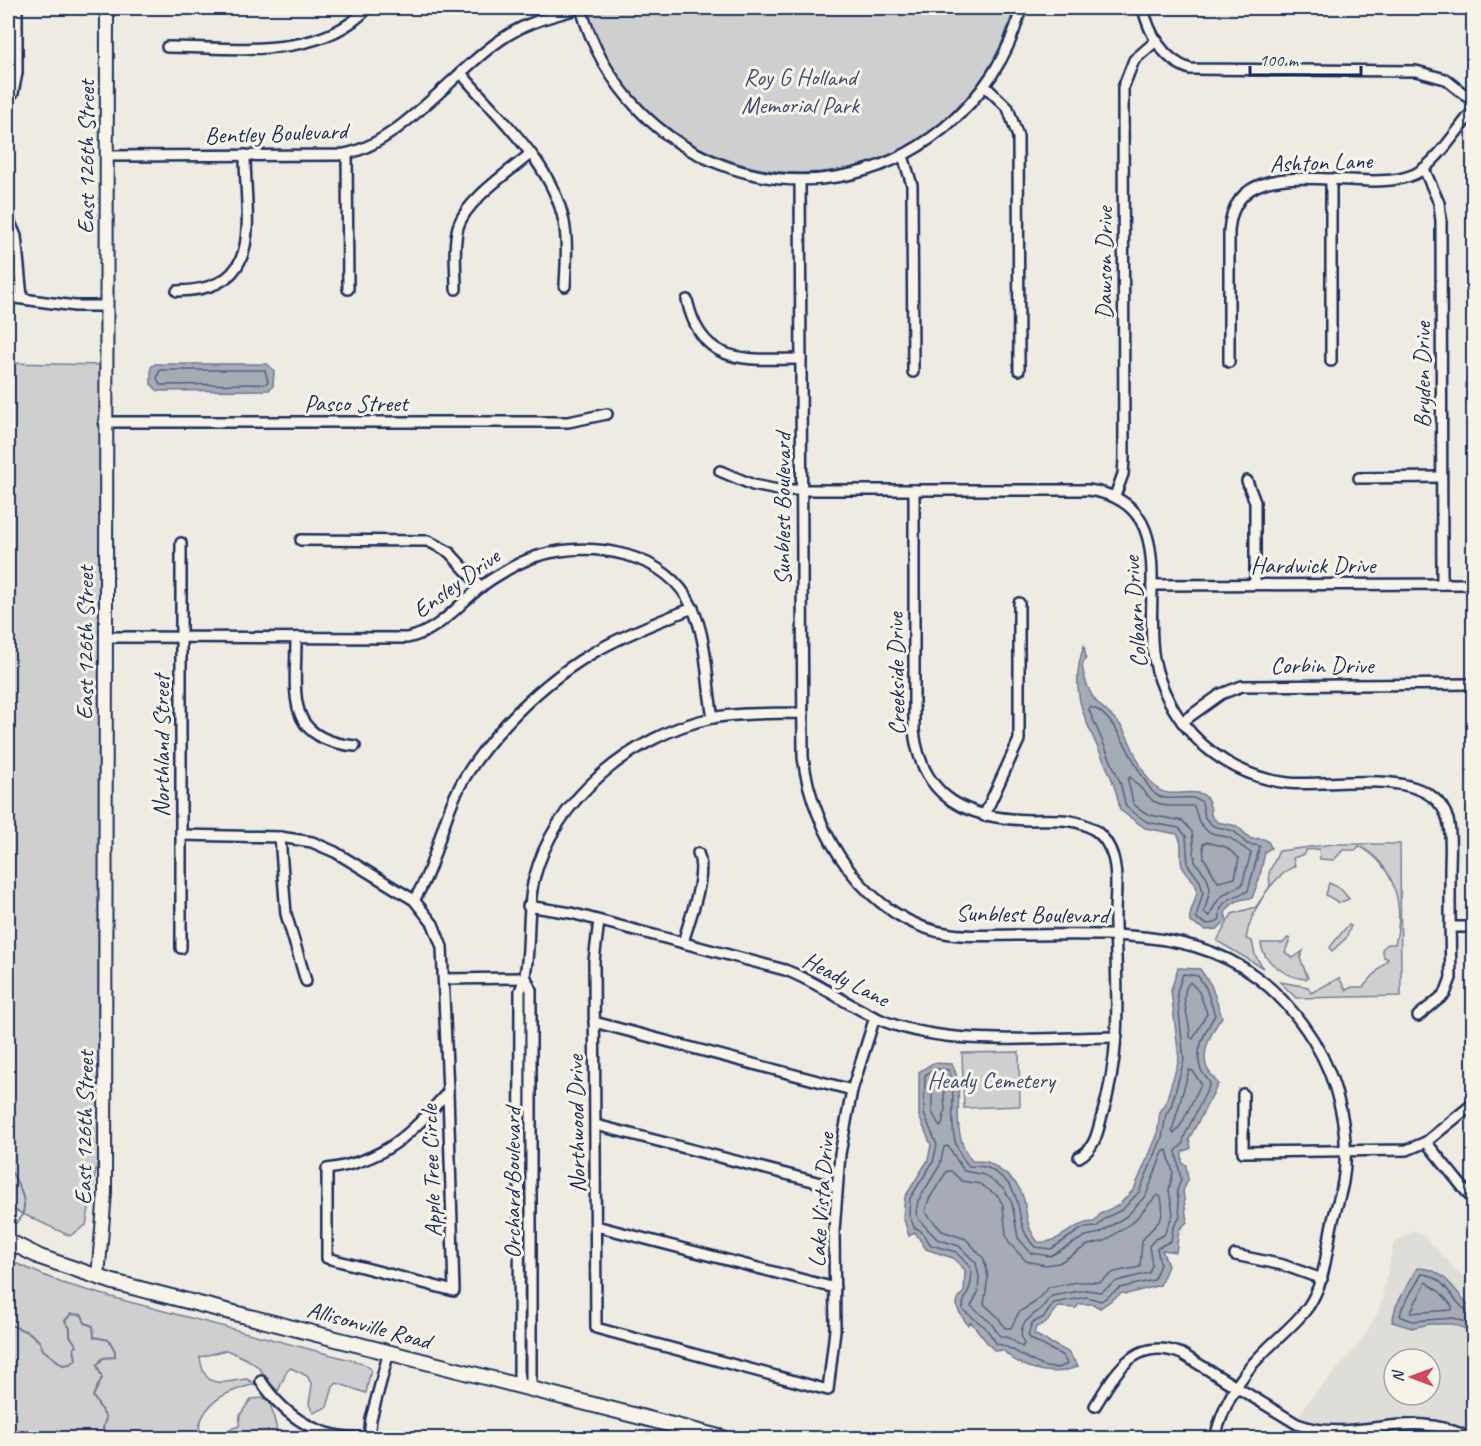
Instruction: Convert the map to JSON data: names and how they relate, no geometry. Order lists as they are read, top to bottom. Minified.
{"streets":{"main road":["East 126th Street","Allisonville Road"],"street":["Bentley Boulevard","Ashton Lane","Dawson Drive","Bryden Drive","Pasco Street","Sunblest Boulevard","Hardwick Drive","Ensley Drive","Colbarn Drive","Corbin Drive","Creekside Drive","Northland Street","Heady Lane","Northwood Drive","Apple Tree Circle","Orchard Boulevard","Lake Vista Drive"]},"crossings":[["Bentley Boulevard","East 126th Street"],["East 126th Street","Pasco Street"],["East 126th Street","Ensley Drive"],["East 126th Street","Allisonville Road"],["Ashton Lane","Bryden Drive"],["Dawson Drive","Colbarn Drive"],["Bryden Drive","Hardwick Drive"],["Sunblest Boulevard","Creekside Drive"],["Sunblest Boulevard","Orchard Boulevard"],["Hardwick Drive","Colbarn Drive"],["Ensley Drive","Northland Street"],["Ensley Drive","Orchard Boulevard"],["Colbarn Drive","Corbin Drive"],["Creekside Drive","Heady Lane"],["Heady Lane","Northwood Drive"],["Heady Lane","Orchard Boulevard"],["Heady Lane","Lake Vista Drive"],["Northwood Drive","Lake Vista Drive"],["Orchard Boulevard","Allisonville Road"]],"parks":["Roy G Holland Memorial Park","Heady Cemetery"],"scale_bar":"100 m","north":"left"}
